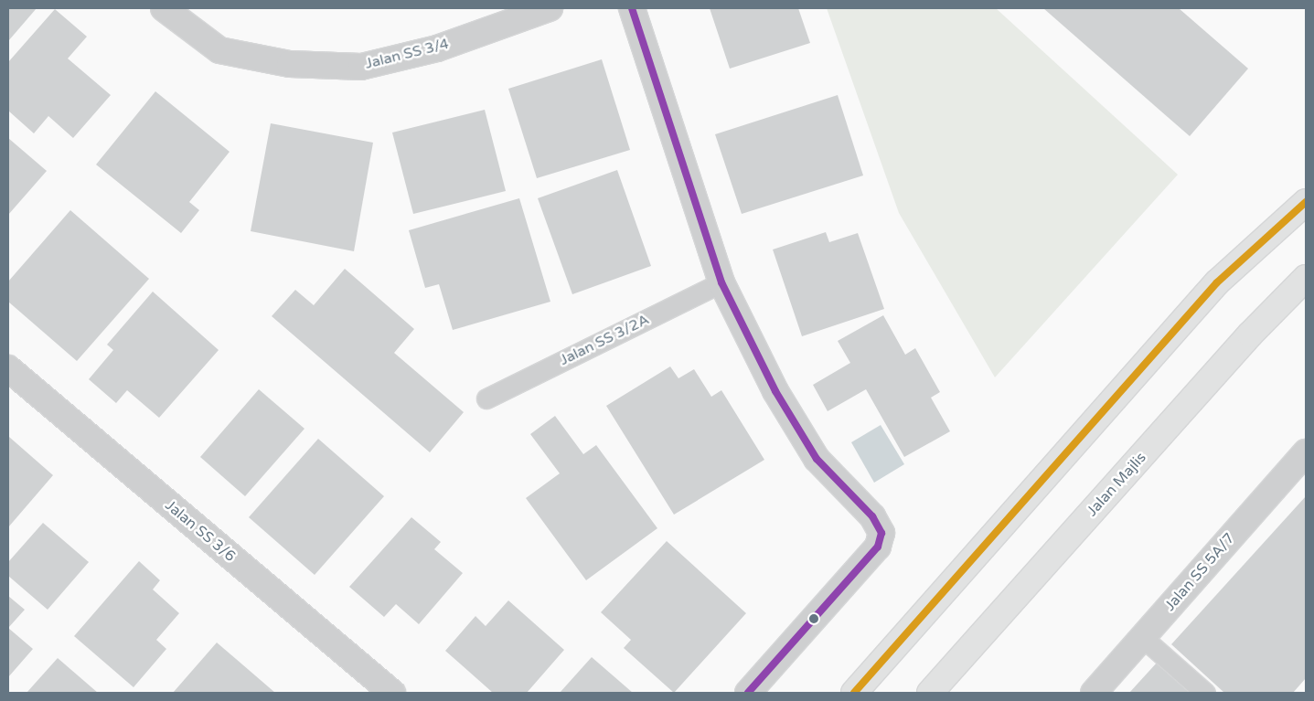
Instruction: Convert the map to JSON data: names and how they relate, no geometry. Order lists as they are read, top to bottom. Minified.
{"streets":{"main road":["Jalan Majlis"],"street":["Jalan SS 3/4","Jalan SS 3/6","Jalan SS 5A/7"],"lane":["Jalan SS 3/2A"]}}
